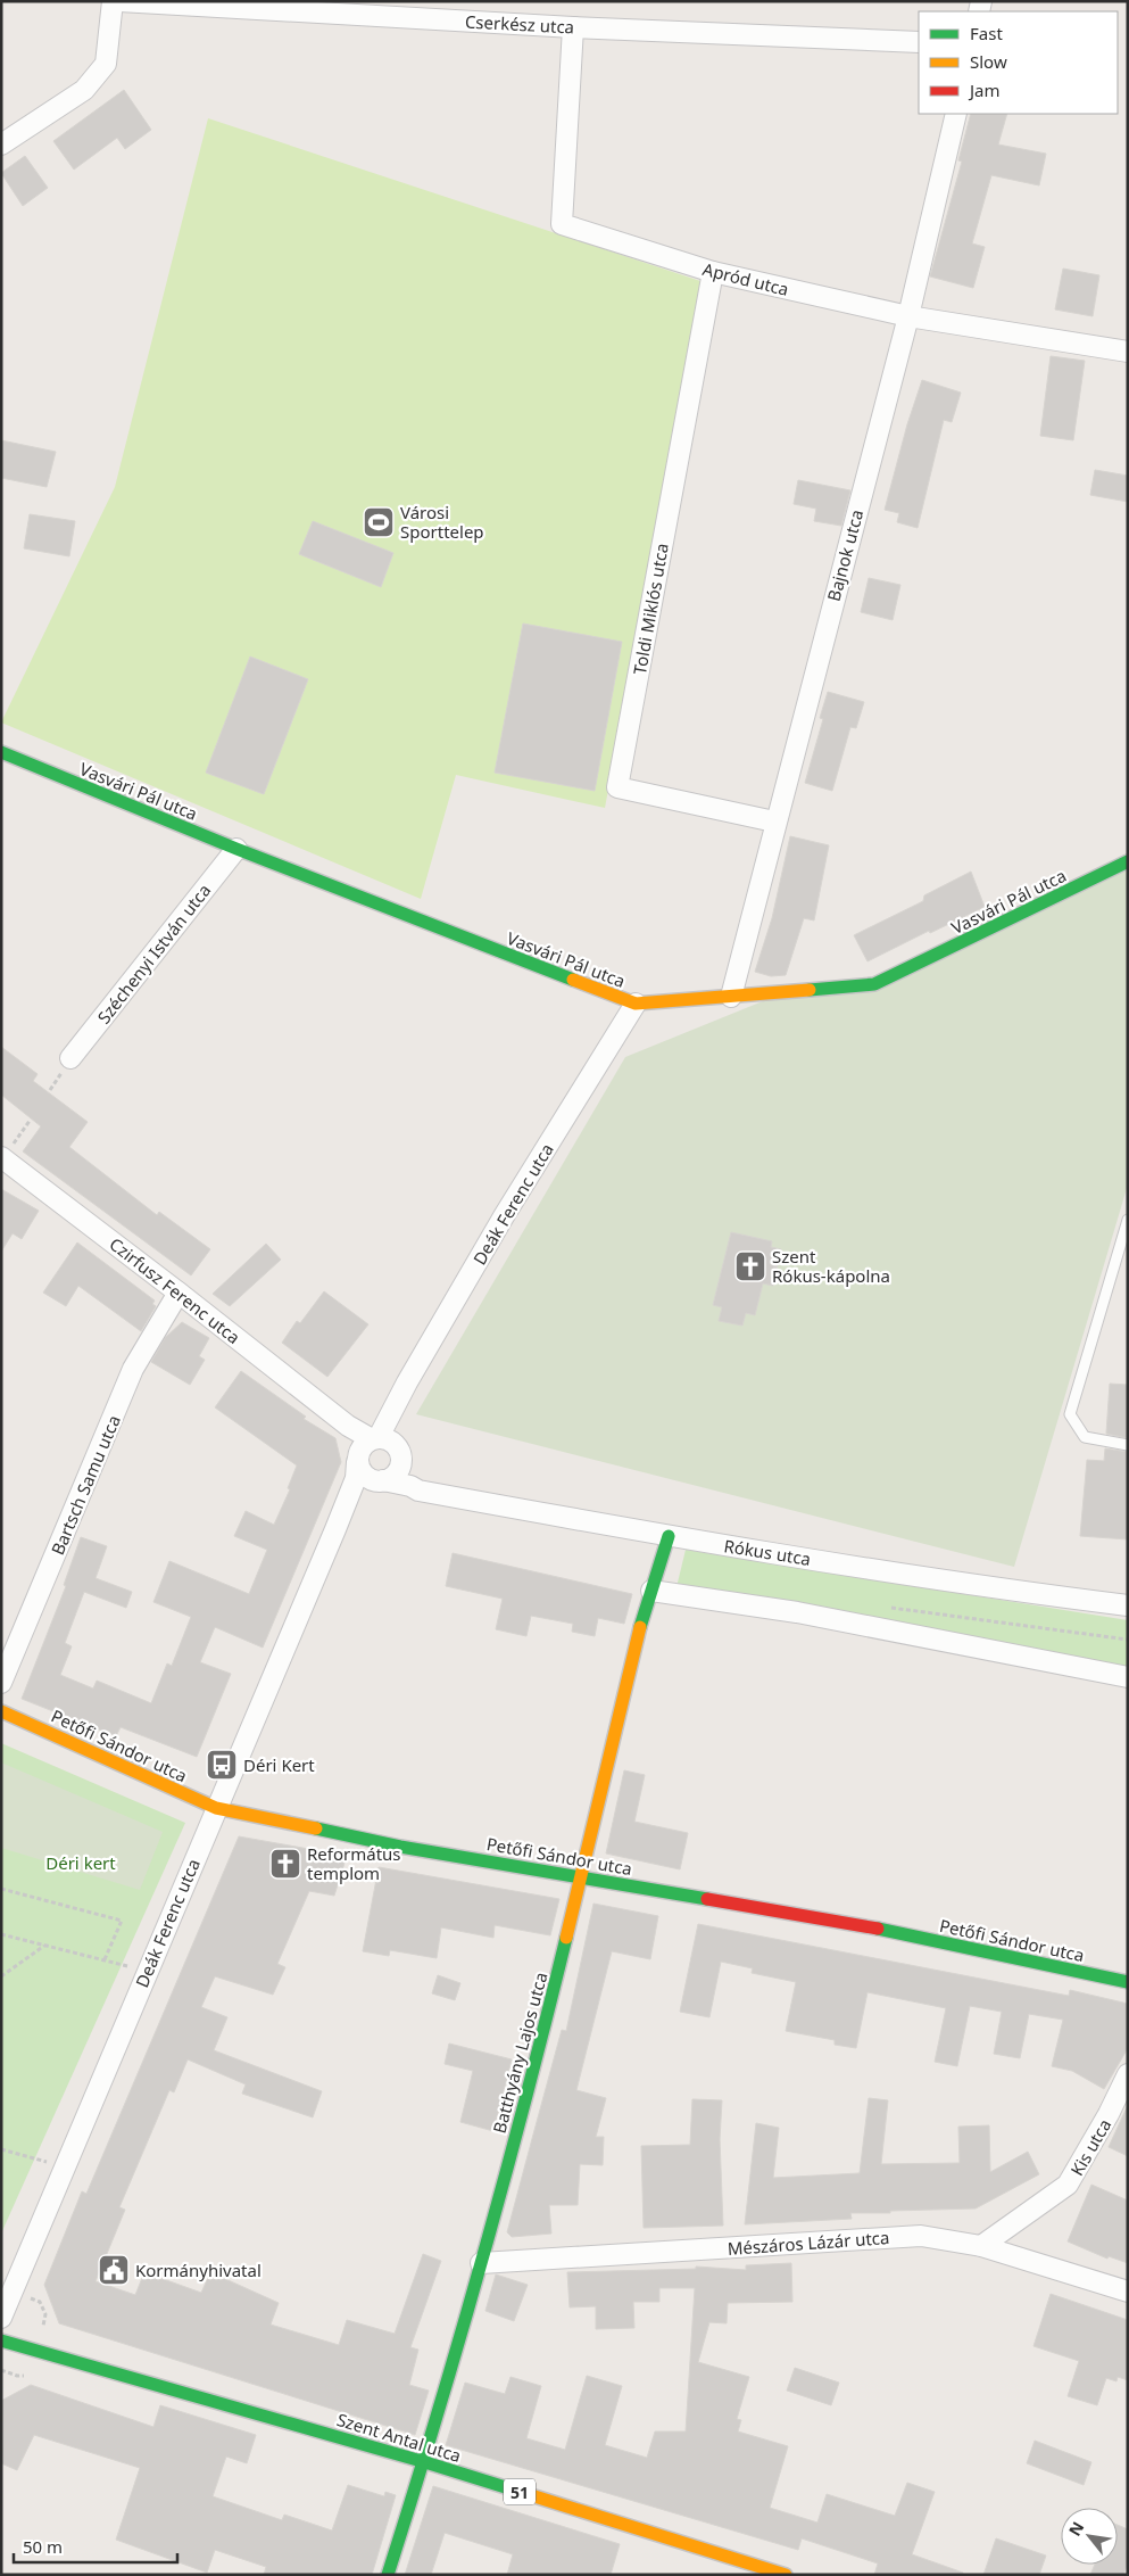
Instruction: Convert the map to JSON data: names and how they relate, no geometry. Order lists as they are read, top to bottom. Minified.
{"streets":{"street":["Cserkész utca","Apród utca","Bajnok utca","Toldi Miklós utca","Vasvári Pál utca","Széchenyi István utca","Deák Ferenc utca","Czirfusz Ferenc utca","Bartsch Samu utca","Rókus utca","Petőfi Sándor utca","Batthyány Lajos utca","Kis utca","Mészáros Lázár utca","Szent Antal utca","51"]},"crossings":[["Cserkész utca","Apród utca"],["Apród utca","Bajnok utca"],["Apród utca","Toldi Miklós utca"],["Bajnok utca","Toldi Miklós utca"],["Bajnok utca","Vasvári Pál utca"],["Vasvári Pál utca","Széchenyi István utca"],["Vasvári Pál utca","Deák Ferenc utca"],["Deák Ferenc utca","Czirfusz Ferenc utca"],["Deák Ferenc utca","Rókus utca"],["Deák Ferenc utca","Petőfi Sándor utca"],["Czirfusz Ferenc utca","Bartsch Samu utca"],["Czirfusz Ferenc utca","Rókus utca"],["Rókus utca","Batthyány Lajos utca"],["Petőfi Sándor utca","Batthyány Lajos utca"],["Batthyány Lajos utca","Mészáros Lázár utca"],["Batthyány Lajos utca","Szent Antal utca"],["Kis utca","Mészáros Lázár utca"]],"parks":["Déri kert"],"places":{"sports":["Városi Sporttelep"],"church":["Szent Rókus-kápolna","Református templom"],"bus stop":["Déri Kert"],"public building":["Kormányhivatal"]},"legend":["Fast","Slow","Jam"],"scale_bar":"50 m","north":"top left"}
